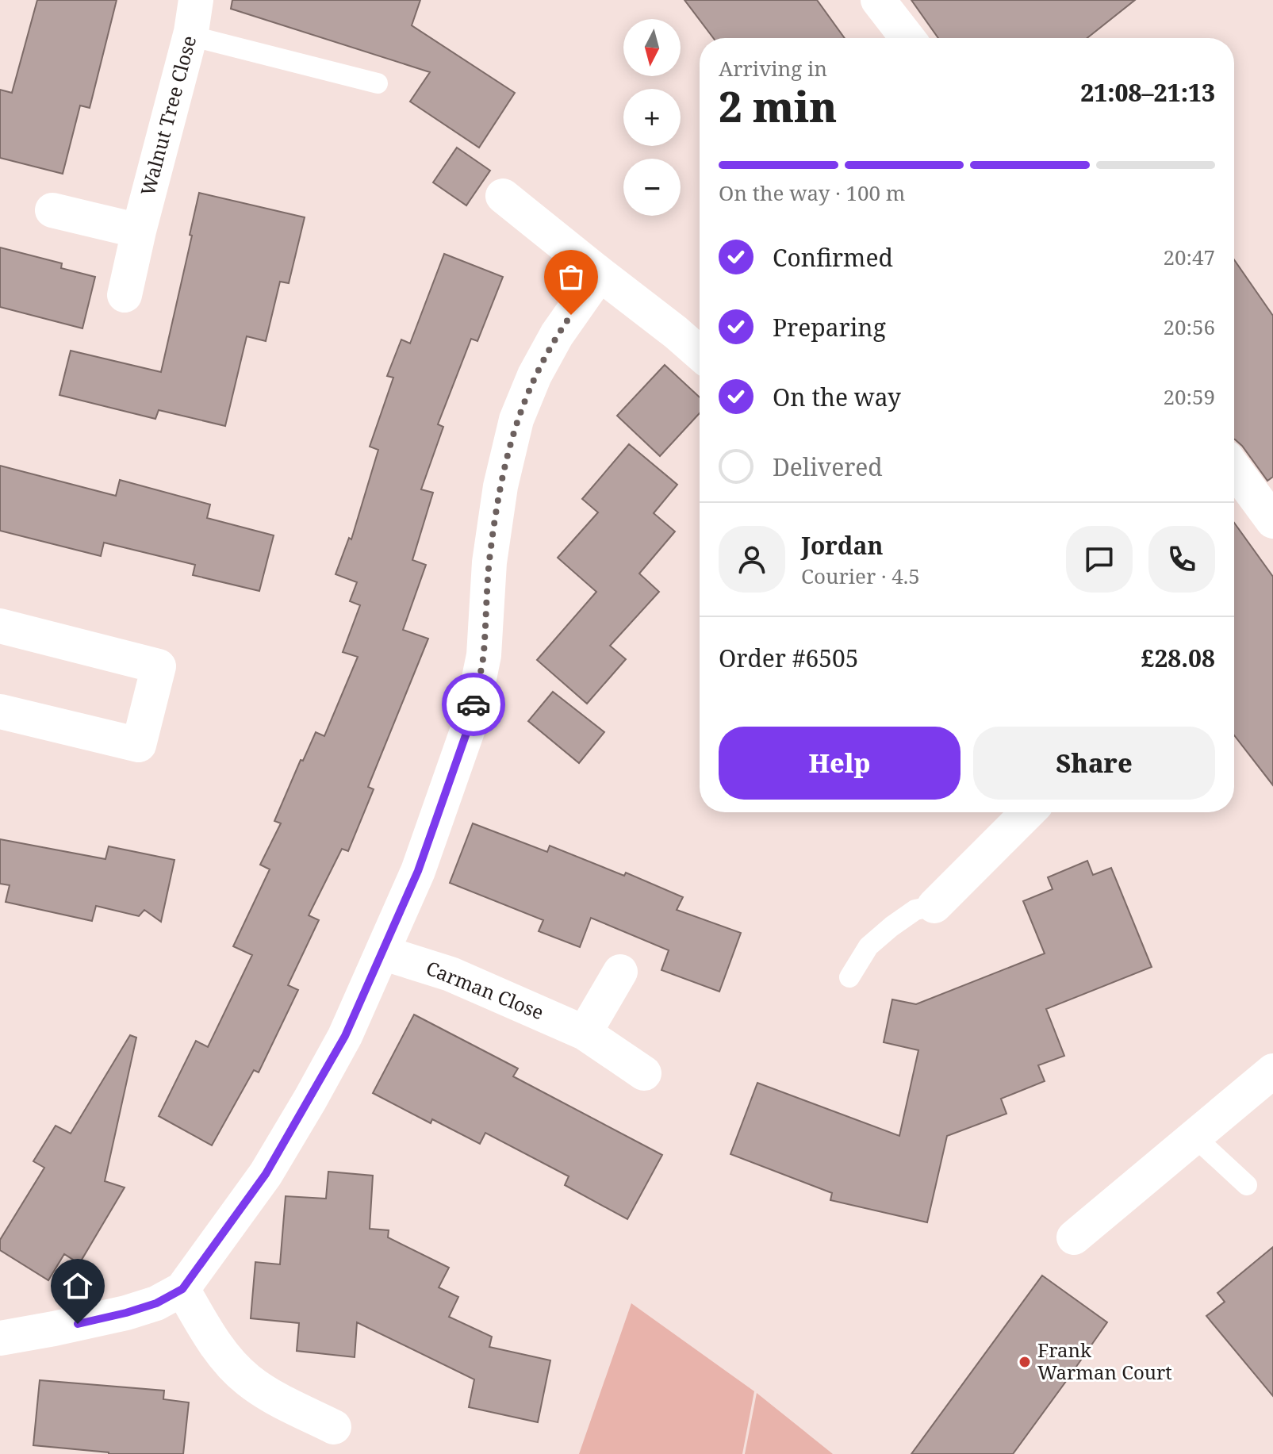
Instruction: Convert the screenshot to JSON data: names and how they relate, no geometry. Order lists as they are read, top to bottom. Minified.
{"streets":{"street":["Walnut Tree Close","Carman Close"]},"places":["Frank Warman Court"],"north":"bottom","page":{"map_buttons":["+","−"],"heading":["2 min","Arriving in","21:08–21:13"],"panel":["Jordan","Courier · 4.5","Order #6505","£28.08"],"bar":"On the way · 100 m","list":[["Confirmed","20:47"],["Preparing","20:56"],["On the way","20:59"],"Delivered"],"buttons":["Help","Share"]}}
